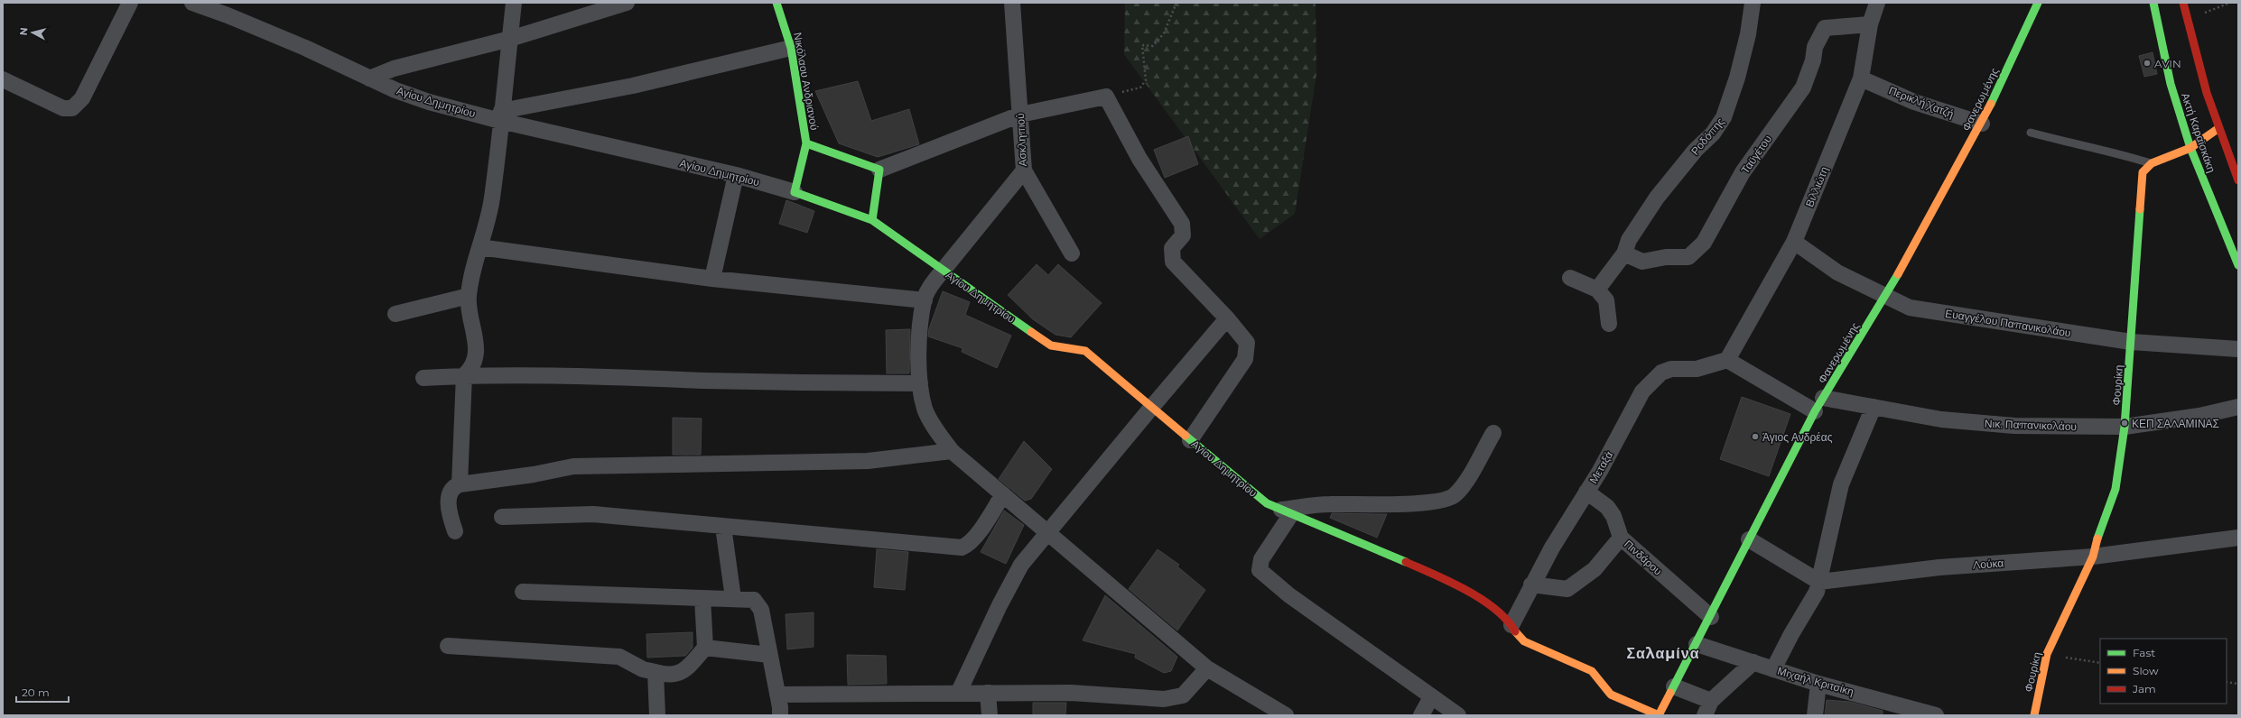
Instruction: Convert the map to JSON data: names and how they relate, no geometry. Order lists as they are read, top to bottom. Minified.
{"streets":{"street":["Νικόλαου Ανδριανού","Φανερωμένης","Αγίου Δημητρίου","Περικλή Χατζή","Ακτή Καραϊσκάκη","Ροδόπης","Ασκληπιού","Ταϋγέτου","Βιλλιώτη","Ευαγγέλου Παπανικολάου","Φουρίκη","Νικ. Παπανικολάου","Μεταξά","Πινδάρου","Λούκα","Μιχαήλ Κριτσίκη"]},"crossings":[["Φανερωμένης","Αγίου Δημητρίου"],["Φανερωμένης","Περικλή Χατζή"],["Φανερωμένης","Ευαγγέλου Παπανικολάου"],["Φανερωμένης","Νικ. Παπανικολάου"],["Φανερωμένης","Πινδάρου"],["Φανερωμένης","Μιχαήλ Κριτσίκη"],["Αγίου Δημητρίου","Ασκληπιού"],["Αγίου Δημητρίου","Μεταξά"],["Περικλή Χατζή","Βιλλιώτη"],["Ροδόπης","Ταϋγέτου"],["Ταϋγέτου","Βιλλιώτη"],["Βιλλιώτη","Ευαγγέλου Παπανικολάου"],["Βιλλιώτη","Νικ. Παπανικολάου"],["Βιλλιώτη","Μεταξά"],["Ευαγγέλου Παπανικολάου","Φουρίκη"],["Φουρίκη","Νικ. Παπανικολάου"],["Φουρίκη","Λούκα"],["Νικ. Παπανικολάου","Μεταξά"],["Μεταξά","Πινδάρου"]],"districts":["Σαλαμίνα"],"places":["AVIN","ΚΕΠ ΣΑΛΑΜΙΝΑΣ","Άγιος Ανδρέας"],"legend":["Fast","Slow","Jam"],"scale_bar":"20 m","north":"left"}
